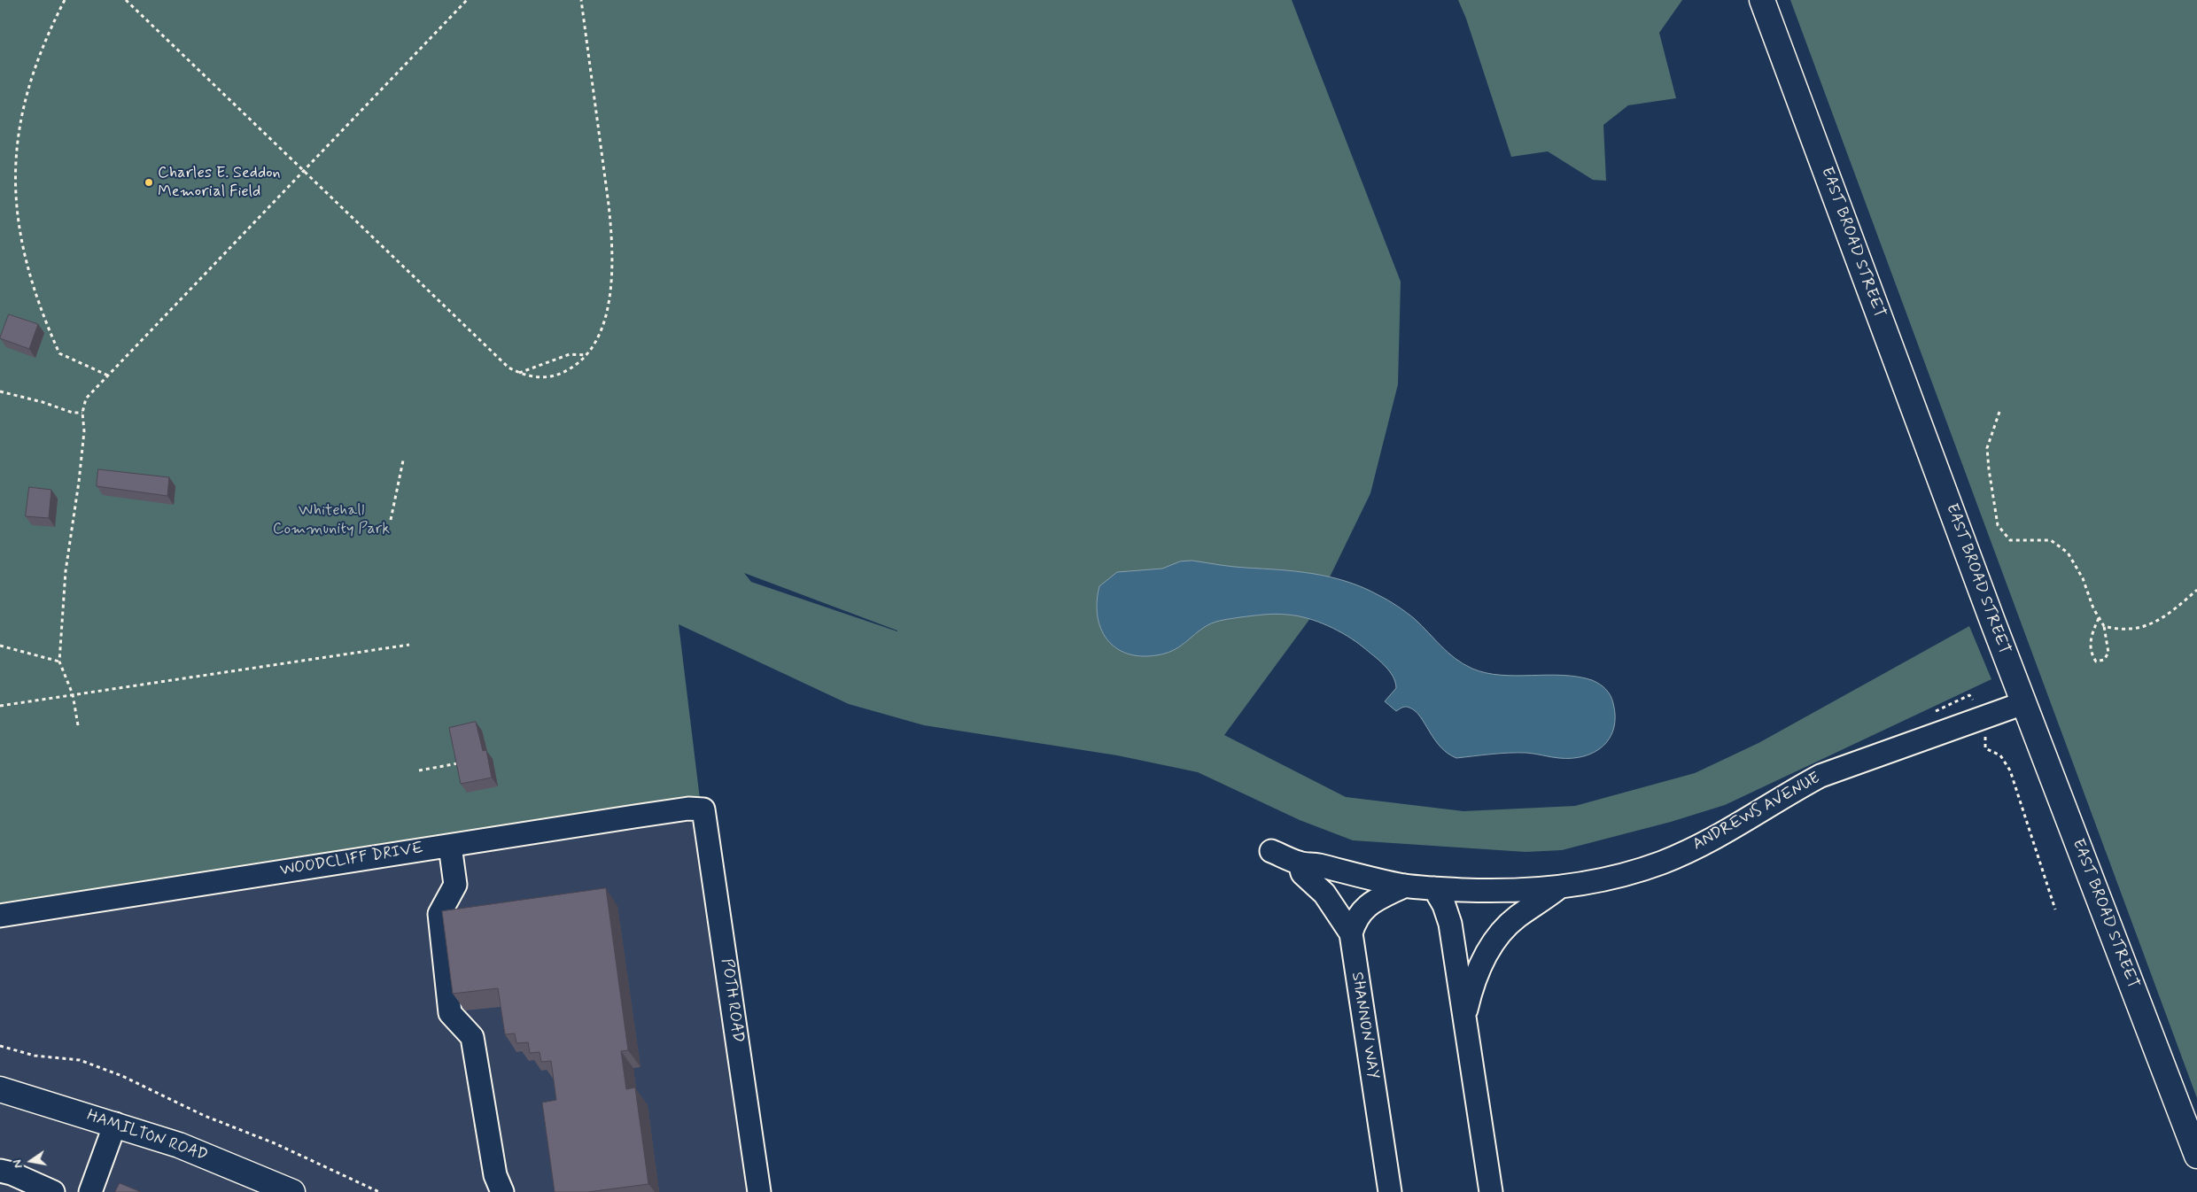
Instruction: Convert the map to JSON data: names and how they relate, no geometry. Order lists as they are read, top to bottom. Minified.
{"streets":{"main road":["EAST BROAD STREET","HAMILTON ROAD"],"street":["ANDREWS AVENUE","WOODCLIFF DRIVE","POTH ROAD","SHANNON WAY"]},"crossings":[["EAST BROAD STREET","ANDREWS AVENUE"],["WOODCLIFF DRIVE","POTH ROAD"]],"parks":["Whitehall Community Park"],"places":["Charles E. Seddon Memorial Field"],"north":"left"}
